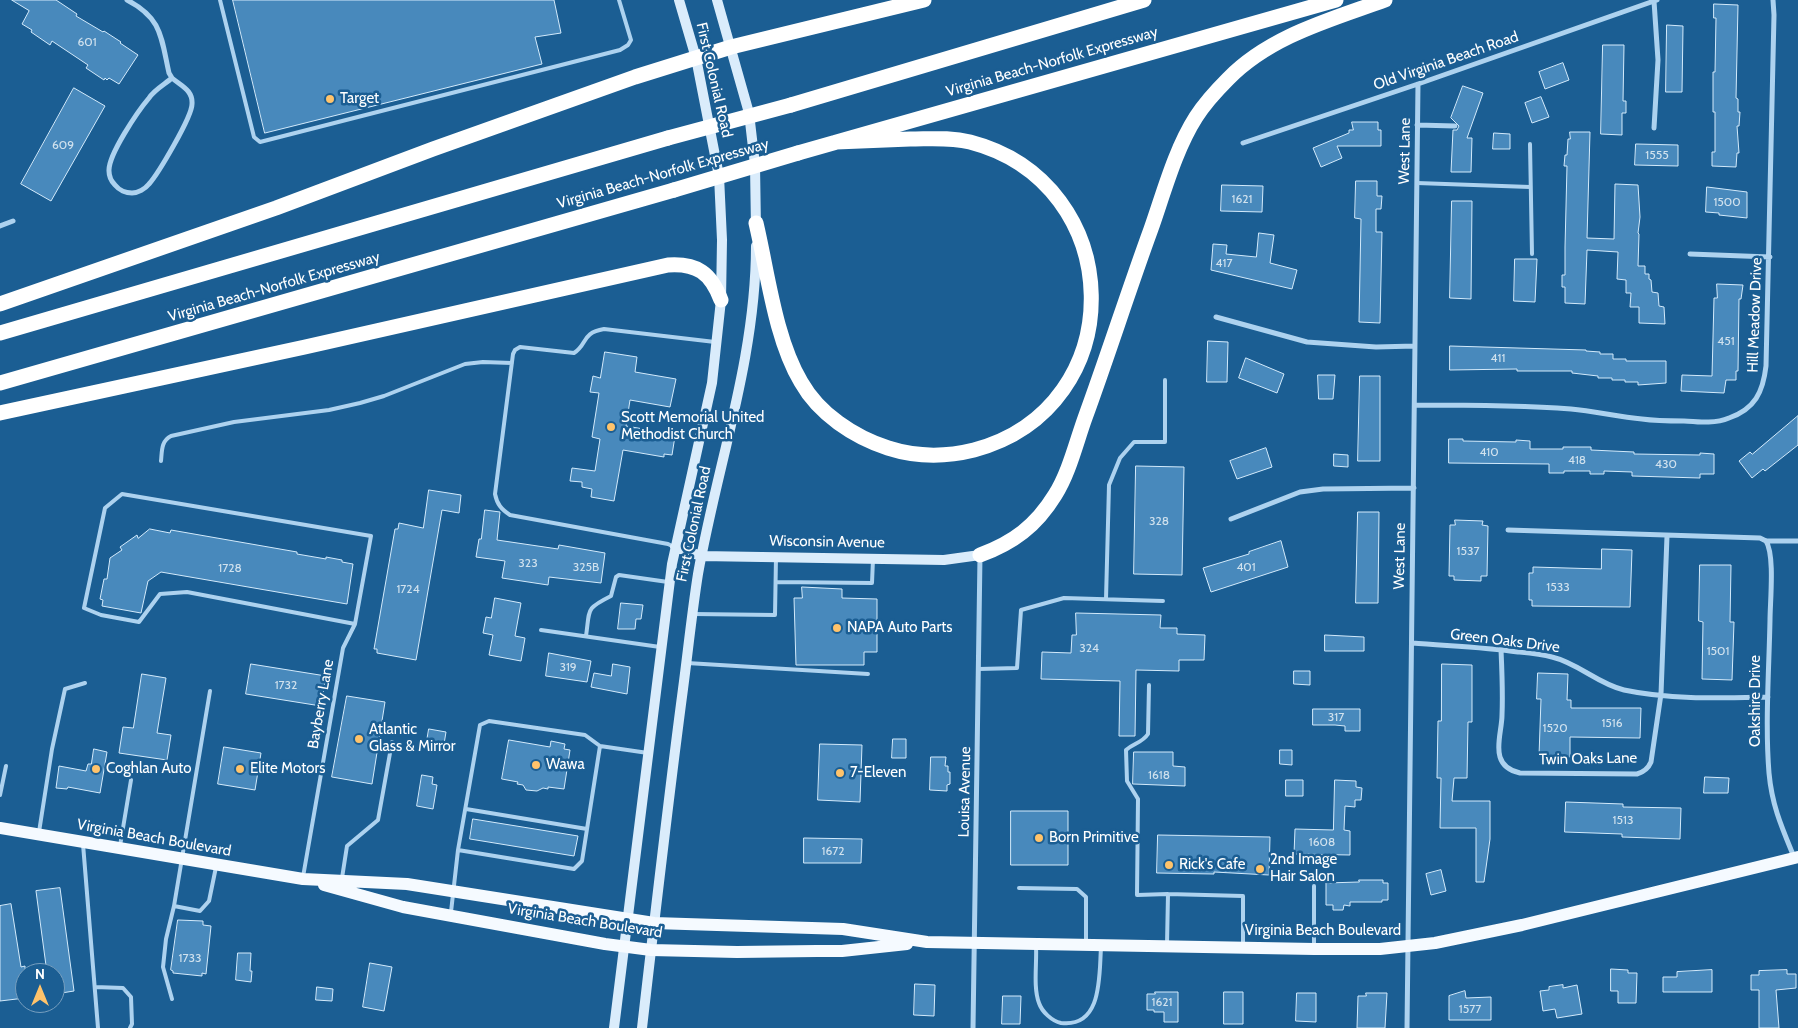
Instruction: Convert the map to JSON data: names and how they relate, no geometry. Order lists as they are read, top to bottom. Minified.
{"streets":{"highway":["Virginia Beach-Norfolk Expressway"],"main road":["First Colonial Road","Wisconsin Avenue","Virginia Beach Boulevard"],"street":["Old Virginia Beach Road","West Lane","Hill Meadow Drive","Green Oaks Drive","Oakshire Drive","Twin Oaks Lane","Louisa Avenue"],"lane":["Bayberry Lane"]},"crossings":[["Old Virginia Beach Road","West Lane"],["First Colonial Road","Wisconsin Avenue"],["First Colonial Road","Virginia Beach Boulevard"],["West Lane","Hill Meadow Drive"],["West Lane","Green Oaks Drive"],["West Lane","Virginia Beach Boulevard"],["Wisconsin Avenue","Louisa Avenue"],["Green Oaks Drive","Oakshire Drive"],["Green Oaks Drive","Twin Oaks Lane"],["Oakshire Drive","Virginia Beach Boulevard"],["Bayberry Lane","Virginia Beach Boulevard"],["Louisa Avenue","Virginia Beach Boulevard"]],"places":["Target","Scott Memorial United Methodist Church","NAPA Auto Parts","Atlantic Glass & Mirror","Wawa","Coghlan Auto","Elite Motors","7-Eleven","Born Primitive","Rick's Cafe","2nd Image Hair Salon"],"house_numbers":["601","609","1555","1621","1500","417","451","411","410","418","430","328","1537","323","325B","401","1728","1533","1724","324","1501","319","1732","317","1516","1520","1618","1513","1608","1672","1733","1621","1577"],"north":"top"}
